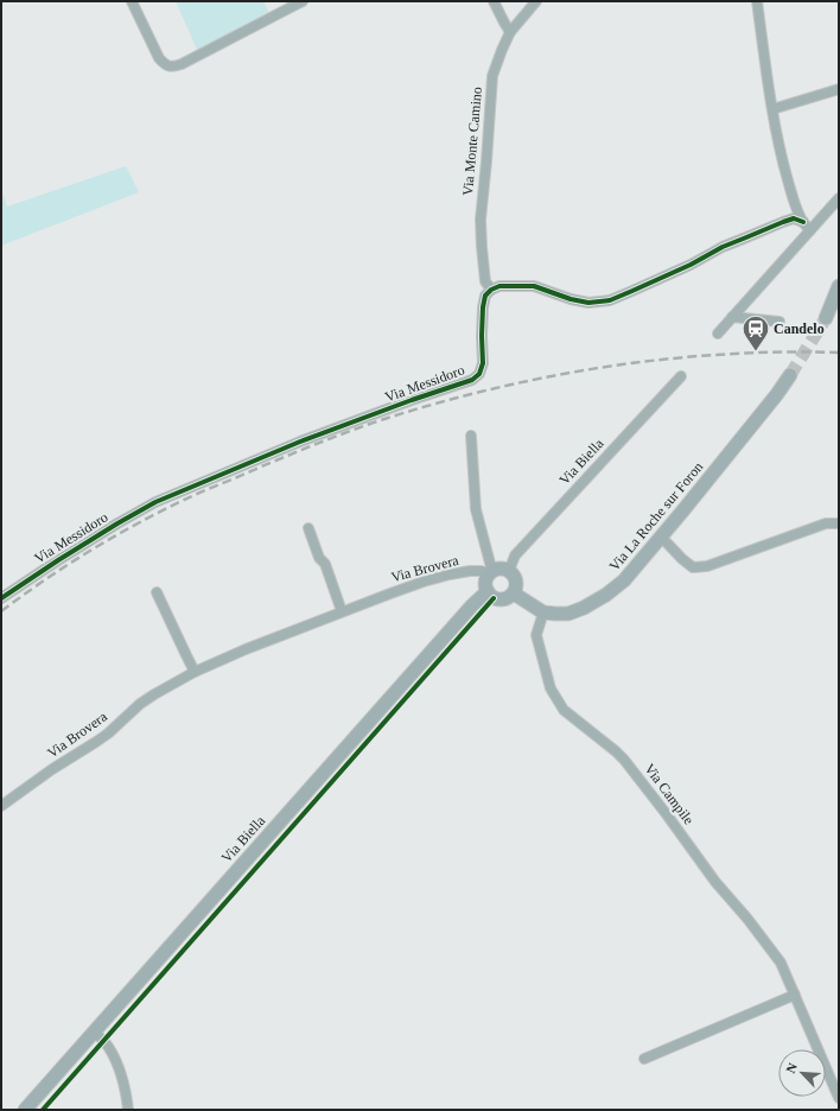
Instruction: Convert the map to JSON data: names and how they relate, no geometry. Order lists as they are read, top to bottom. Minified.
{"streets":{"street":["Via Monte Camino","Via Messidoro","Via Biella","Via La Roche sur Foron","Via Brovera","Via Campile"]},"crossings":[["Via Monte Camino","Via Messidoro"],["Via Biella","Via La Roche sur Foron"],["Via Biella","Via Brovera"],["Via La Roche sur Foron","Via Brovera"],["Via La Roche sur Foron","Via Campile"]],"places":{"station":["Candelo"]},"north":"top left"}
